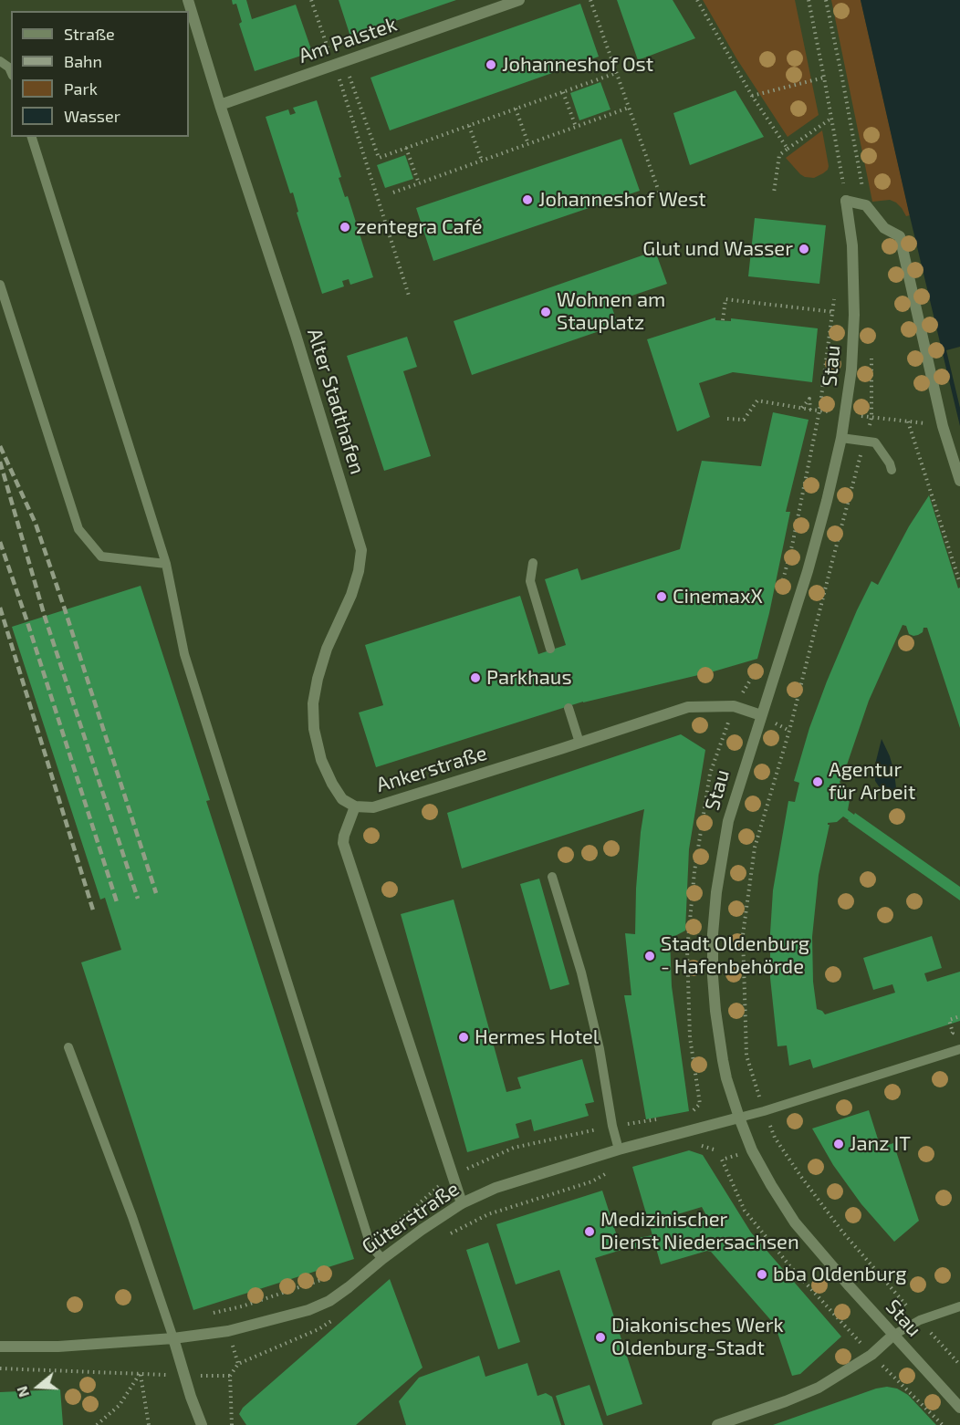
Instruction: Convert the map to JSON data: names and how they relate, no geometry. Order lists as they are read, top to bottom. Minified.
{"streets":{"street":["Am Palstek","Stau","Alter Stadthafen","Ankerstraße","Güterstraße"]},"crossings":[["Am Palstek","Alter Stadthafen"],["Stau","Ankerstraße"],["Stau","Güterstraße"],["Alter Stadthafen","Ankerstraße"],["Ankerstraße","Güterstraße"]],"places":["Johanneshof Ost","Johanneshof West","zentegra Café","Glut und Wasser","Wohnen am Stauplatz","CinemaxX","Parkhaus","Agentur für Arbeit","Stadt Oldenburg - Hafenbehörde","Hermes Hotel","Janz IT","Medizinischer Dienst Niedersachsen","bba Oldenburg","Diakonisches Werk Oldenburg-Stadt"],"legend":["Straße","Bahn","Park","Wasser"],"north":"left"}
